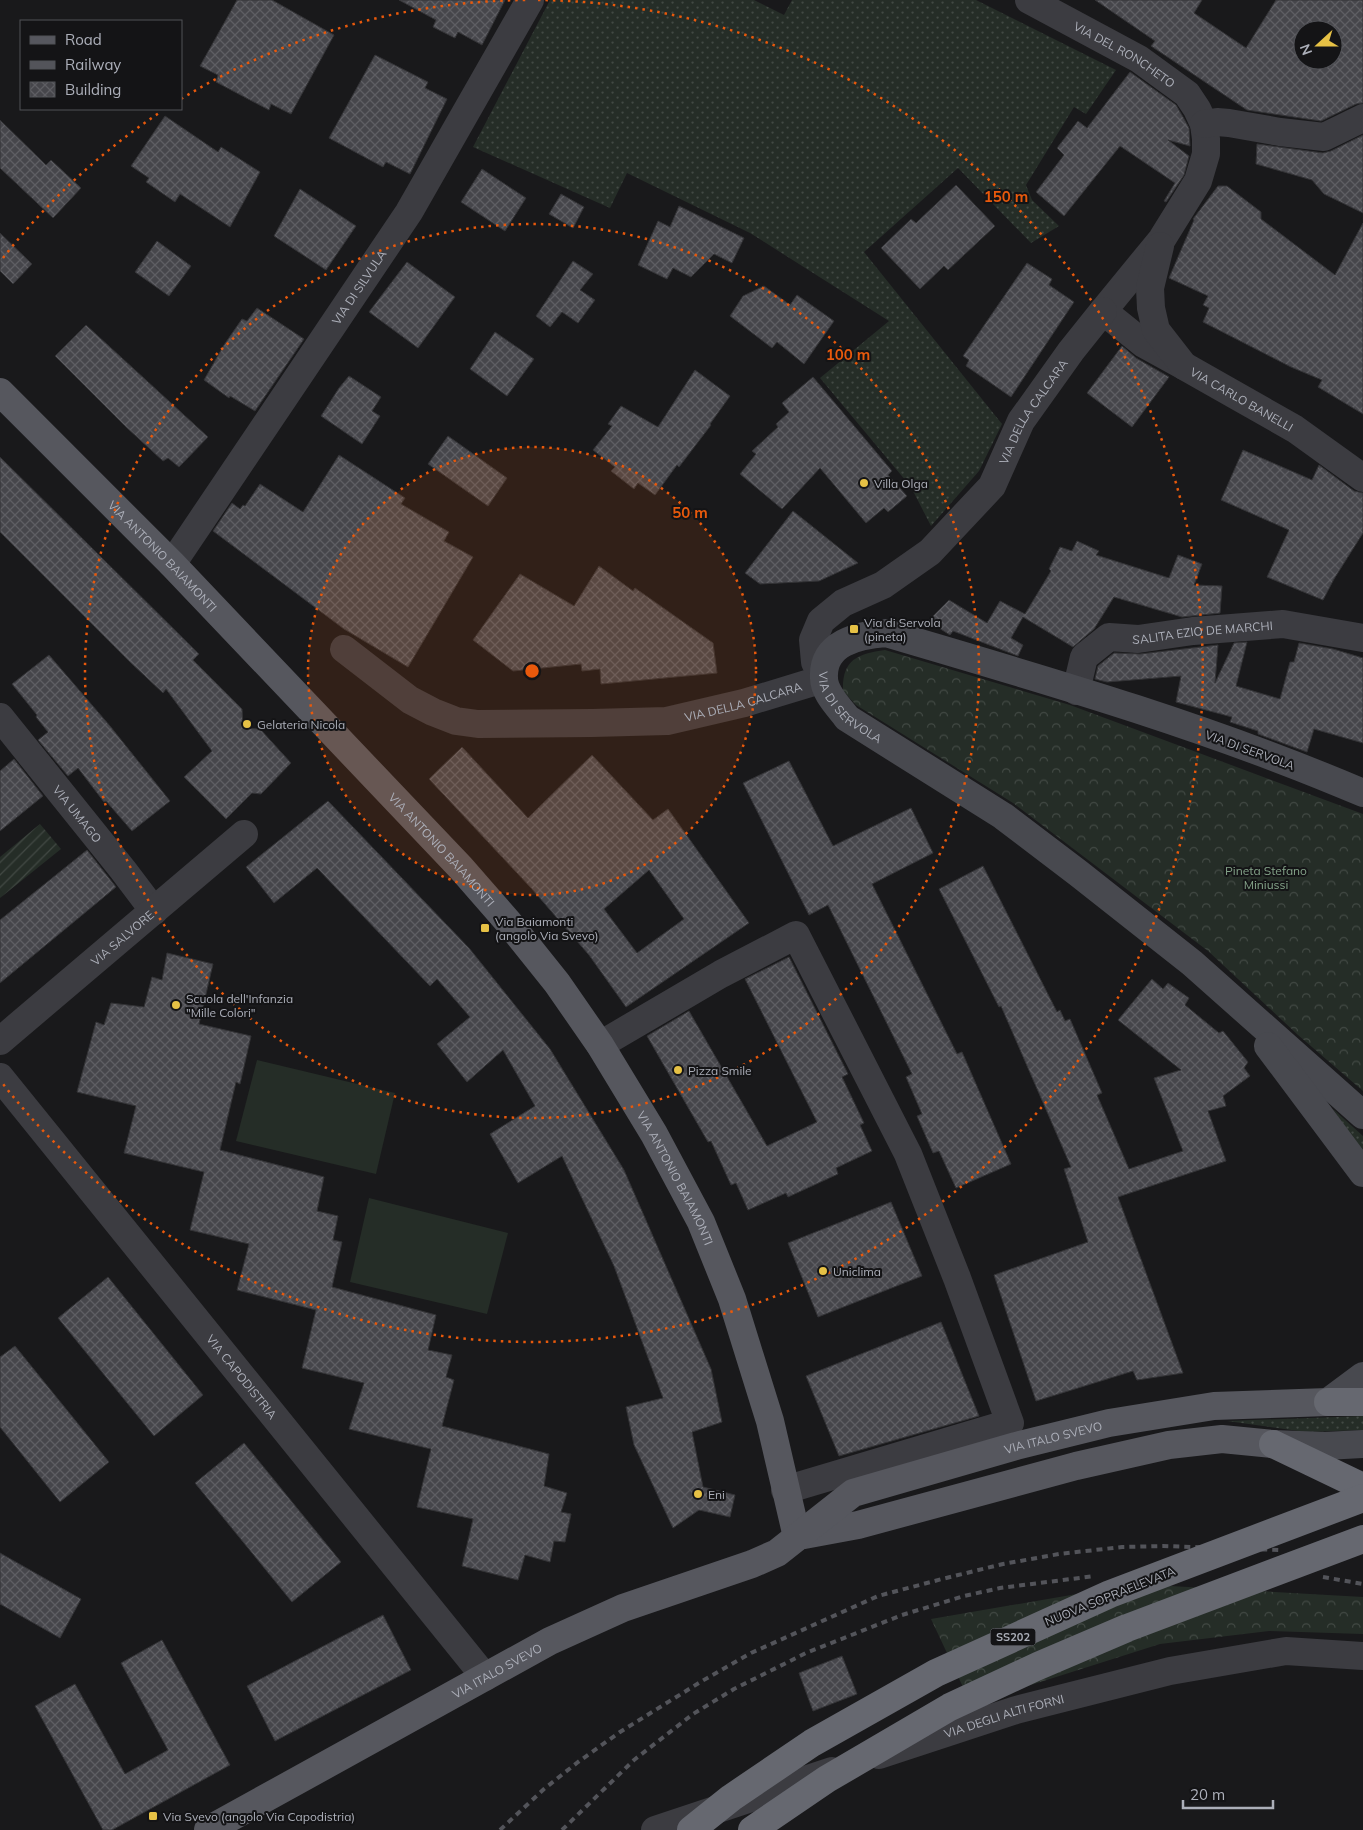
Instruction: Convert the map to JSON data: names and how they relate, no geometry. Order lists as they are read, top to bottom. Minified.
{"streets":{"highway":["NUOVA SOPRAELEVATA","SS202"],"main road":["VIA ANTONIO BAIAMONTI","VIA DI SERVOLA","VIA ITALO SVEVO"],"street":["VIA DEL RONCHETO","VIA DI SILVULA","VIA CARLO BANELLI","VIA DELLA CALCARA","SALITA EZIO DE MARCHI","VIA UMAGO","VIA SALVORE","VIA CAPODISTRIA","VIA DEGLI ALTI FORNI"]},"crossings":[["VIA DEL RONCHETO","VIA DELLA CALCARA"],["VIA DI SILVULA","VIA ANTONIO BAIAMONTI"],["VIA CARLO BANELLI","VIA DELLA CALCARA"],["VIA DELLA CALCARA","VIA DI SERVOLA"],["VIA ANTONIO BAIAMONTI","VIA ITALO SVEVO"],["SALITA EZIO DE MARCHI","VIA DI SERVOLA"],["VIA UMAGO","VIA SALVORE"],["VIA CAPODISTRIA","VIA ITALO SVEVO"]],"parks":["Pineta Stefano Miniussi"],"places":{"other":["Villa Olga","Gelateria Nicola","Scuola dell'Infanzia \"Mille Colori\"","Pizza Smile","Uniclima","Eni"],"transit":["Via di Servola (pineta)","Via Baiamonti (angolo Via Svevo)","Via Svevo (angolo Via Capodistria)"]},"legend":["Road","Railway","Building"],"scale_bar":"20 m","north":"left","rings":["150 m","100 m","50 m"]}
